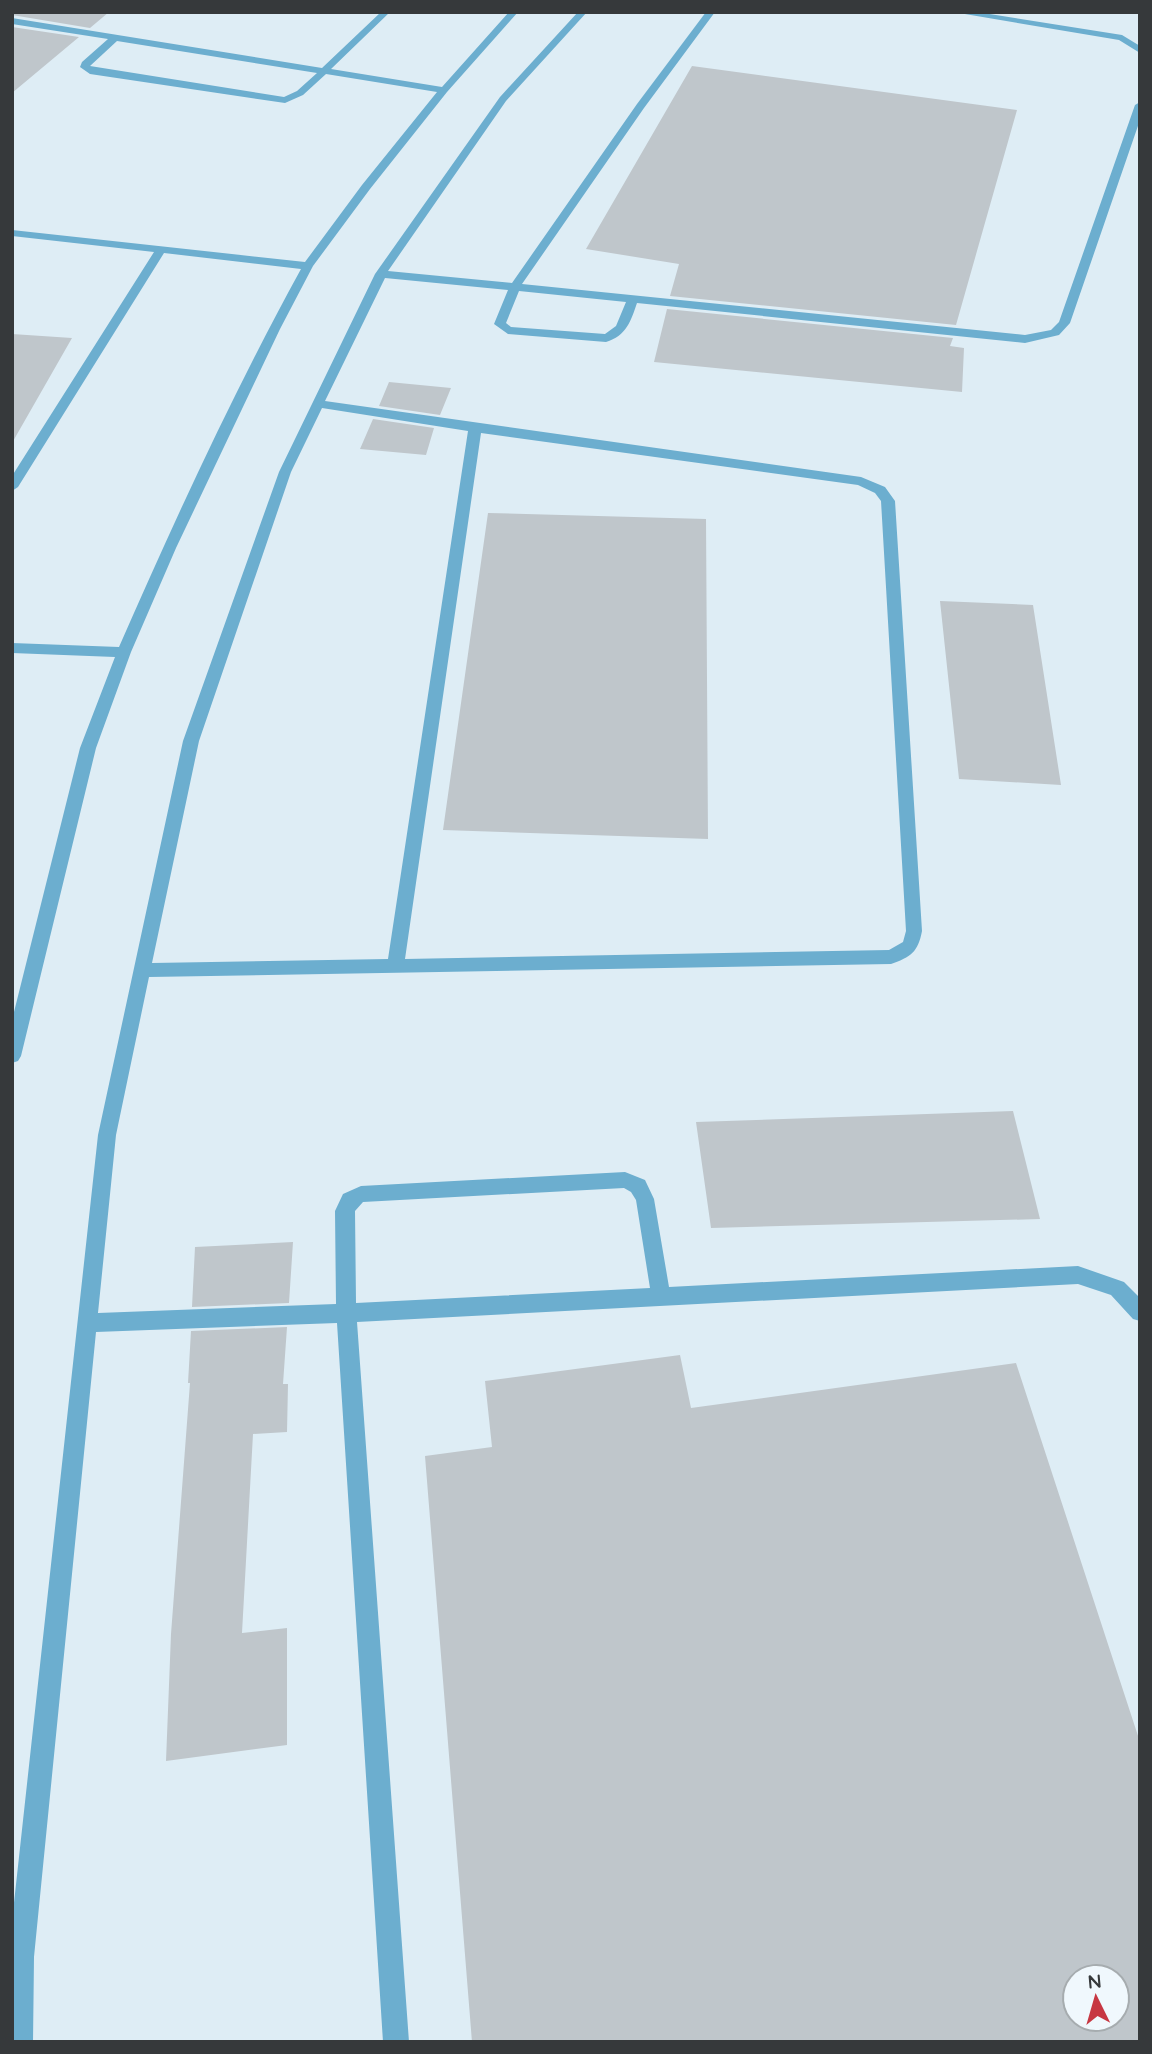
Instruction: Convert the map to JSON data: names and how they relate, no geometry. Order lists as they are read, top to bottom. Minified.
{"north":"top"}
